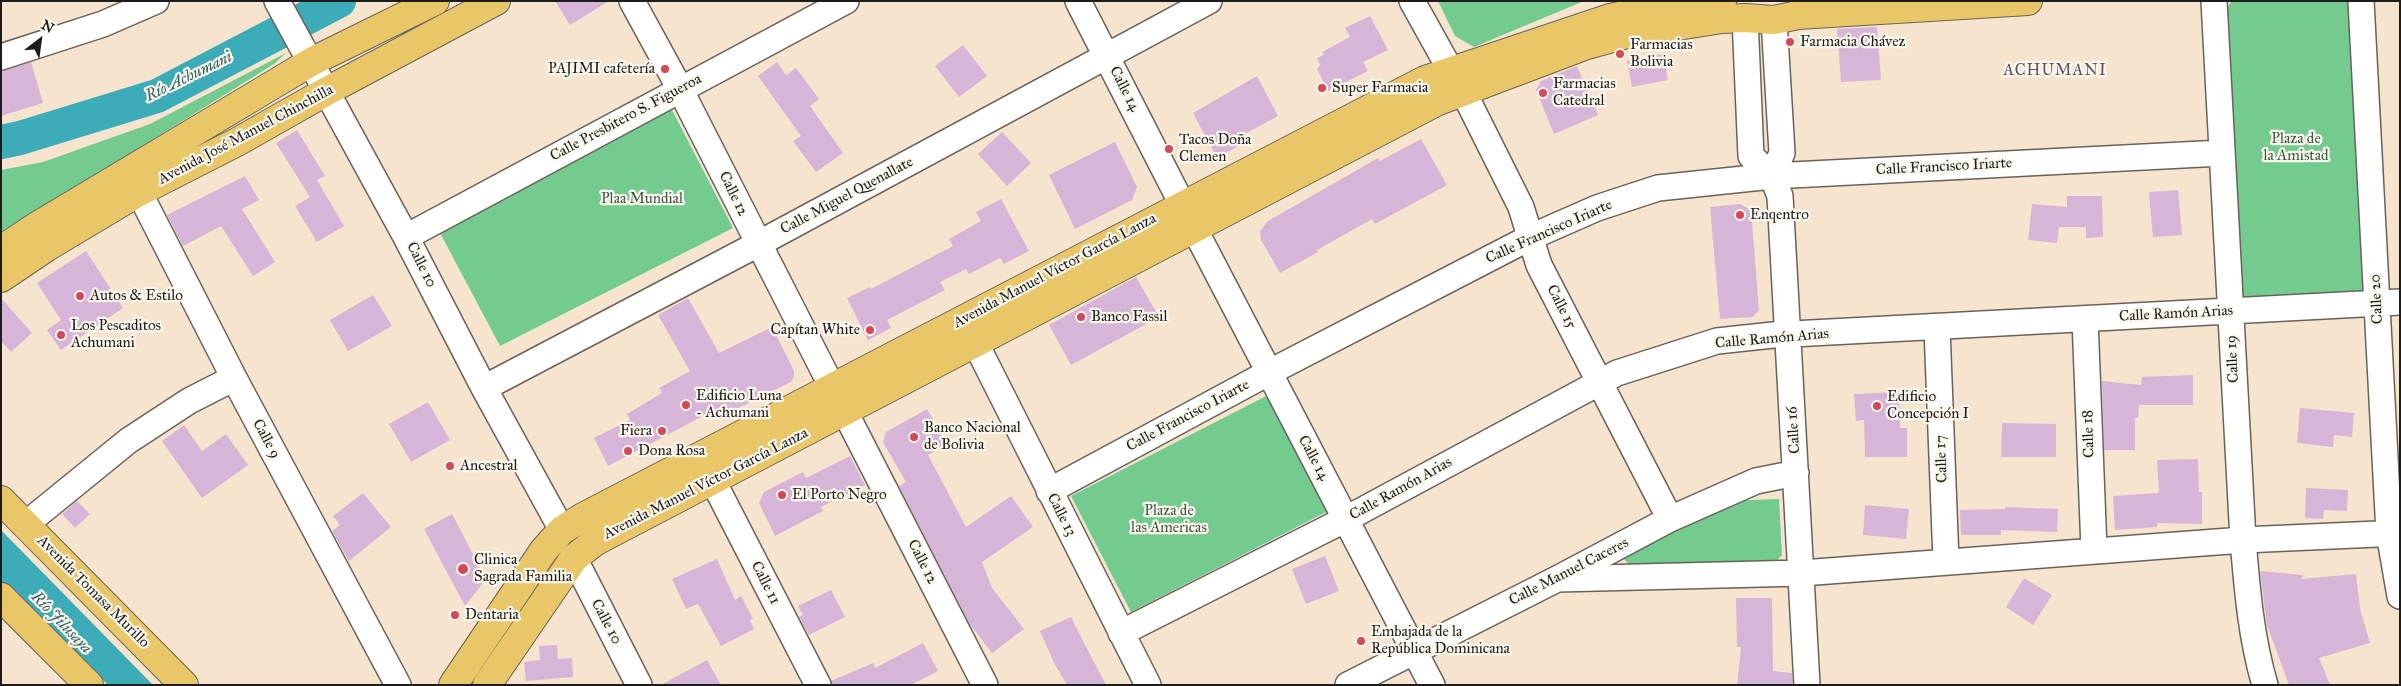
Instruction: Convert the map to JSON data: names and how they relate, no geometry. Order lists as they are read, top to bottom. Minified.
{"streets":{"main road":["Avenida José Manuel Chinchilla","Avenida Manuel Víctor García Lanza","Avenida Tomasa Murillo"],"street":["Calle 14","Calle Presbitero S. Figueroa","Calle Francisco Iriarte","Calle 12","Calle Miguel Quenallate","Calle 10","Calle 20","Calle 15","Calle Ramón Arias","Calle 19","Calle 16","Calle 18","Calle 9","Calle 17","Calle 13","Calle Manuel Caceres","Calle 11"]},"crossings":[["Calle 14","Calle Francisco Iriarte"],["Calle 14","Calle Miguel Quenallate"],["Calle 14","Avenida Manuel Víctor García Lanza"],["Calle 14","Calle Ramón Arias"],["Calle 14","Calle Manuel Caceres"],["Calle Presbitero S. Figueroa","Calle 12"],["Calle Presbitero S. Figueroa","Calle 10"],["Avenida José Manuel Chinchilla","Calle 10"],["Avenida José Manuel Chinchilla","Calle 9"],["Calle Francisco Iriarte","Calle 15"],["Calle Francisco Iriarte","Calle 19"],["Calle Francisco Iriarte","Calle 16"],["Calle Francisco Iriarte","Calle 13"],["Calle 12","Calle Miguel Quenallate"],["Calle 12","Avenida Manuel Víctor García Lanza"],["Calle Miguel Quenallate","Calle 10"],["Calle 10","Avenida Manuel Víctor García Lanza"],["Avenida Manuel Víctor García Lanza","Calle 15"],["Avenida Manuel Víctor García Lanza","Calle 16"],["Avenida Manuel Víctor García Lanza","Calle 13"],["Avenida Manuel Víctor García Lanza","Calle 11"],["Calle 20","Calle Ramón Arias"],["Calle 15","Calle Ramón Arias"],["Calle 15","Calle Manuel Caceres"],["Calle Ramón Arias","Calle 19"],["Calle Ramón Arias","Calle 16"],["Calle Ramón Arias","Calle 18"],["Calle Ramón Arias","Calle 17"],["Calle Ramón Arias","Calle 13"],["Calle 16","Calle Manuel Caceres"]],"districts":["ACHUMANI"],"water":["Río Achumani","Río Jilusaya"],"parks":["Plaza de la Amistad","Plaa Mundial","Plaza de las Americas"],"places":["Farmacia Chávez","Farmacias Bolivia","PAJIMI cafetería","Super Farmacia","Farmacias Catedral","Tacos Doña Clemen","Enqentro","Autos & Estilo","Banco Fassil","Capítan White","Los Pescaditos Achumani","Edificio Luna - Achumani","Edificio Concepción I","Fiera","Banco Nacional de Bolivia","Dona Rosa","Ancestral","El Porto Negro","Clinica Sagrada Familia","Dentaria","Embajada de la República Dominicana"],"north":"top right"}
